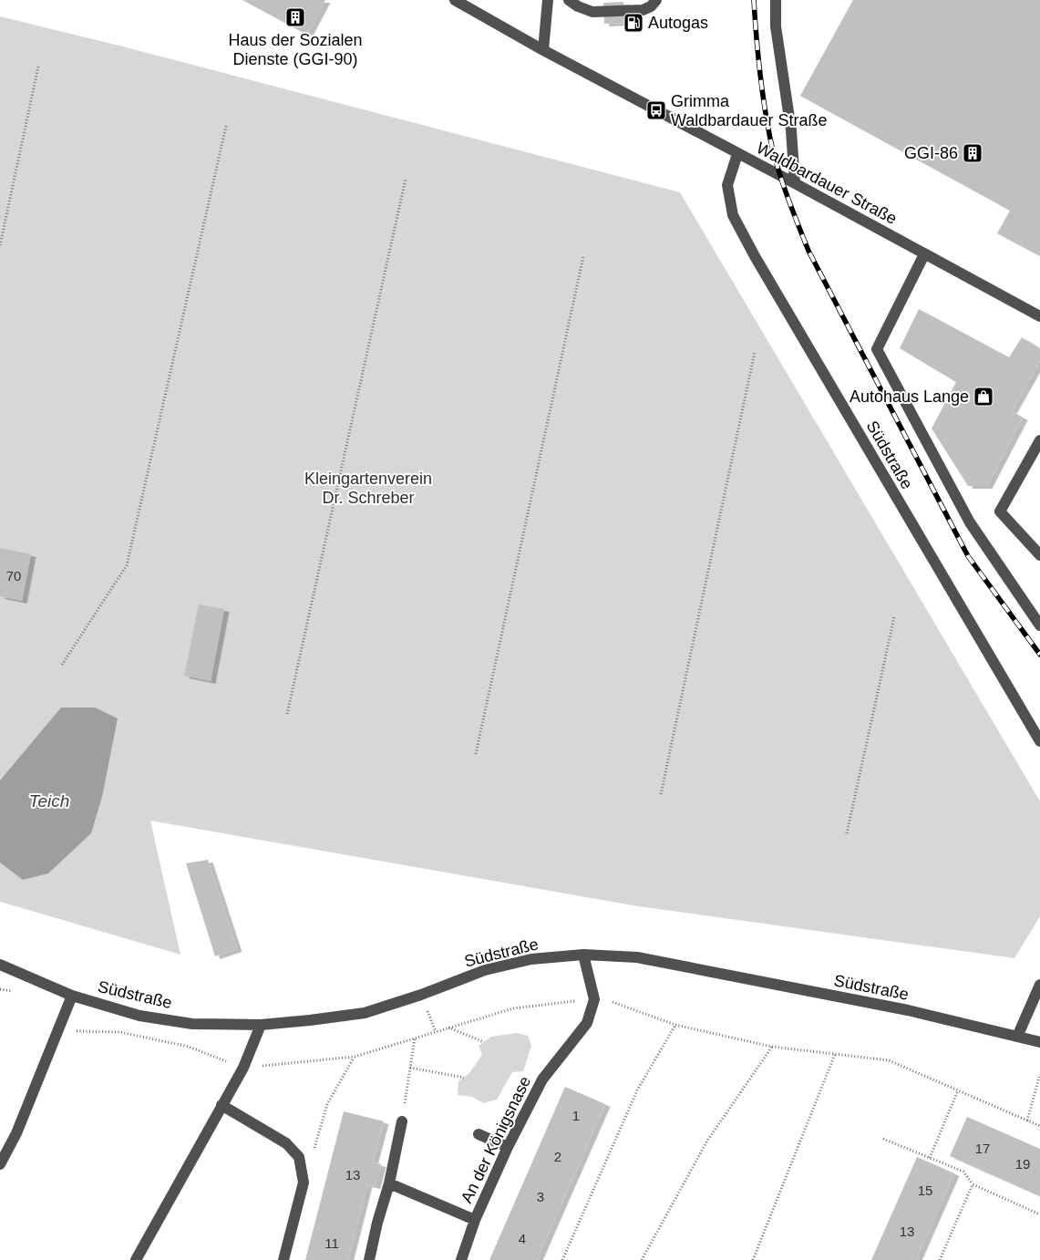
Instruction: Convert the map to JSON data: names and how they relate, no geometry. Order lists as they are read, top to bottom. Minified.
{"streets":{"street":["Waldbardauer Straße","Südstraße","An der Königsnase"]},"crossings":[["Waldbardauer Straße","Südstraße"]],"water":["Teich"],"parks":["Kleingartenverein Dr. Schreber"],"places":{"building":["Haus der Sozialen Dienste (GGI-90)","GGI-86"],"fuel station":["Autogas"],"bus stop":["Grimma Waldbardauer Straße"],"shop":["Autohaus Lange"]},"house_numbers":["70","1","17","2","19","13","15","3","13","4","11"]}
